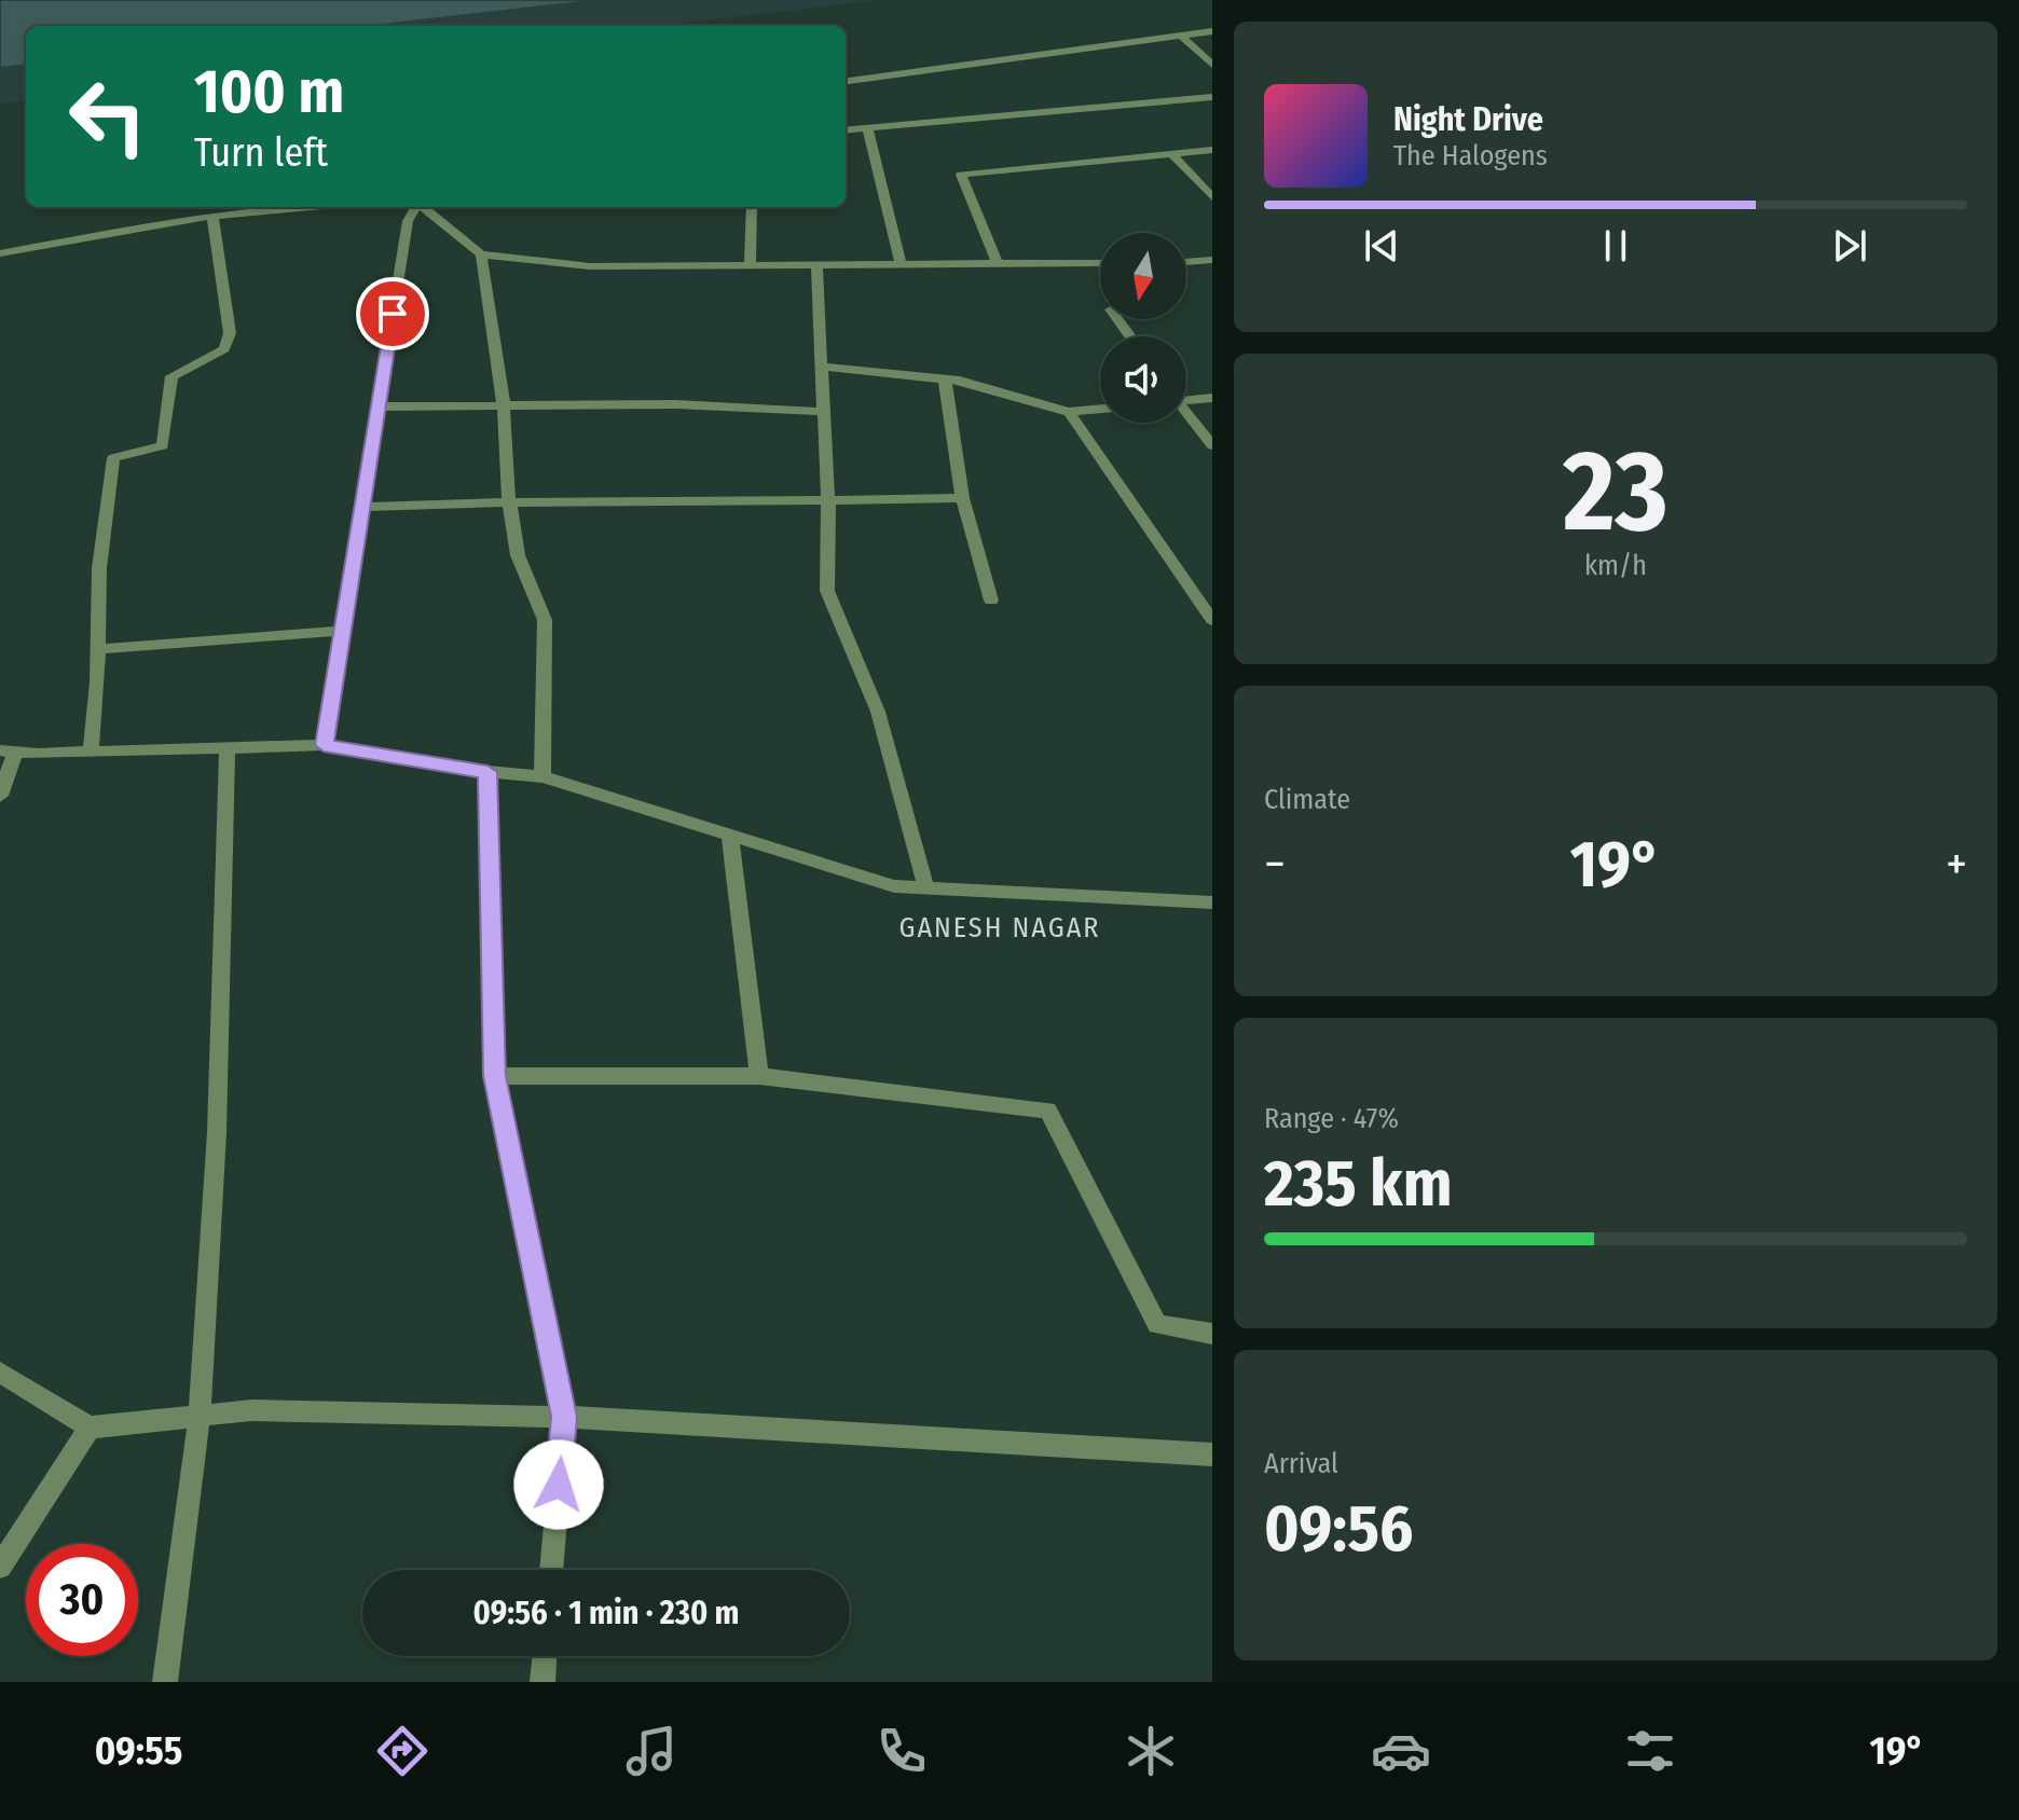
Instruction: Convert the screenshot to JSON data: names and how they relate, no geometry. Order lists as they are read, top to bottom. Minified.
{"districts":["GANESH NAGAR"],"north":"bottom","page":{"turn":["100 m","Turn left"],"song":["Night Drive","The Halogens"],"tile":[["23","km/h"],"Climate",["Range · 47%","235 km"],["Arrival","09:56"]],"heat":["−","19°","+"],"limit":"30","trip":"09:56 · 1 min · 230 m","tabs":["09:55","19°"]}}
